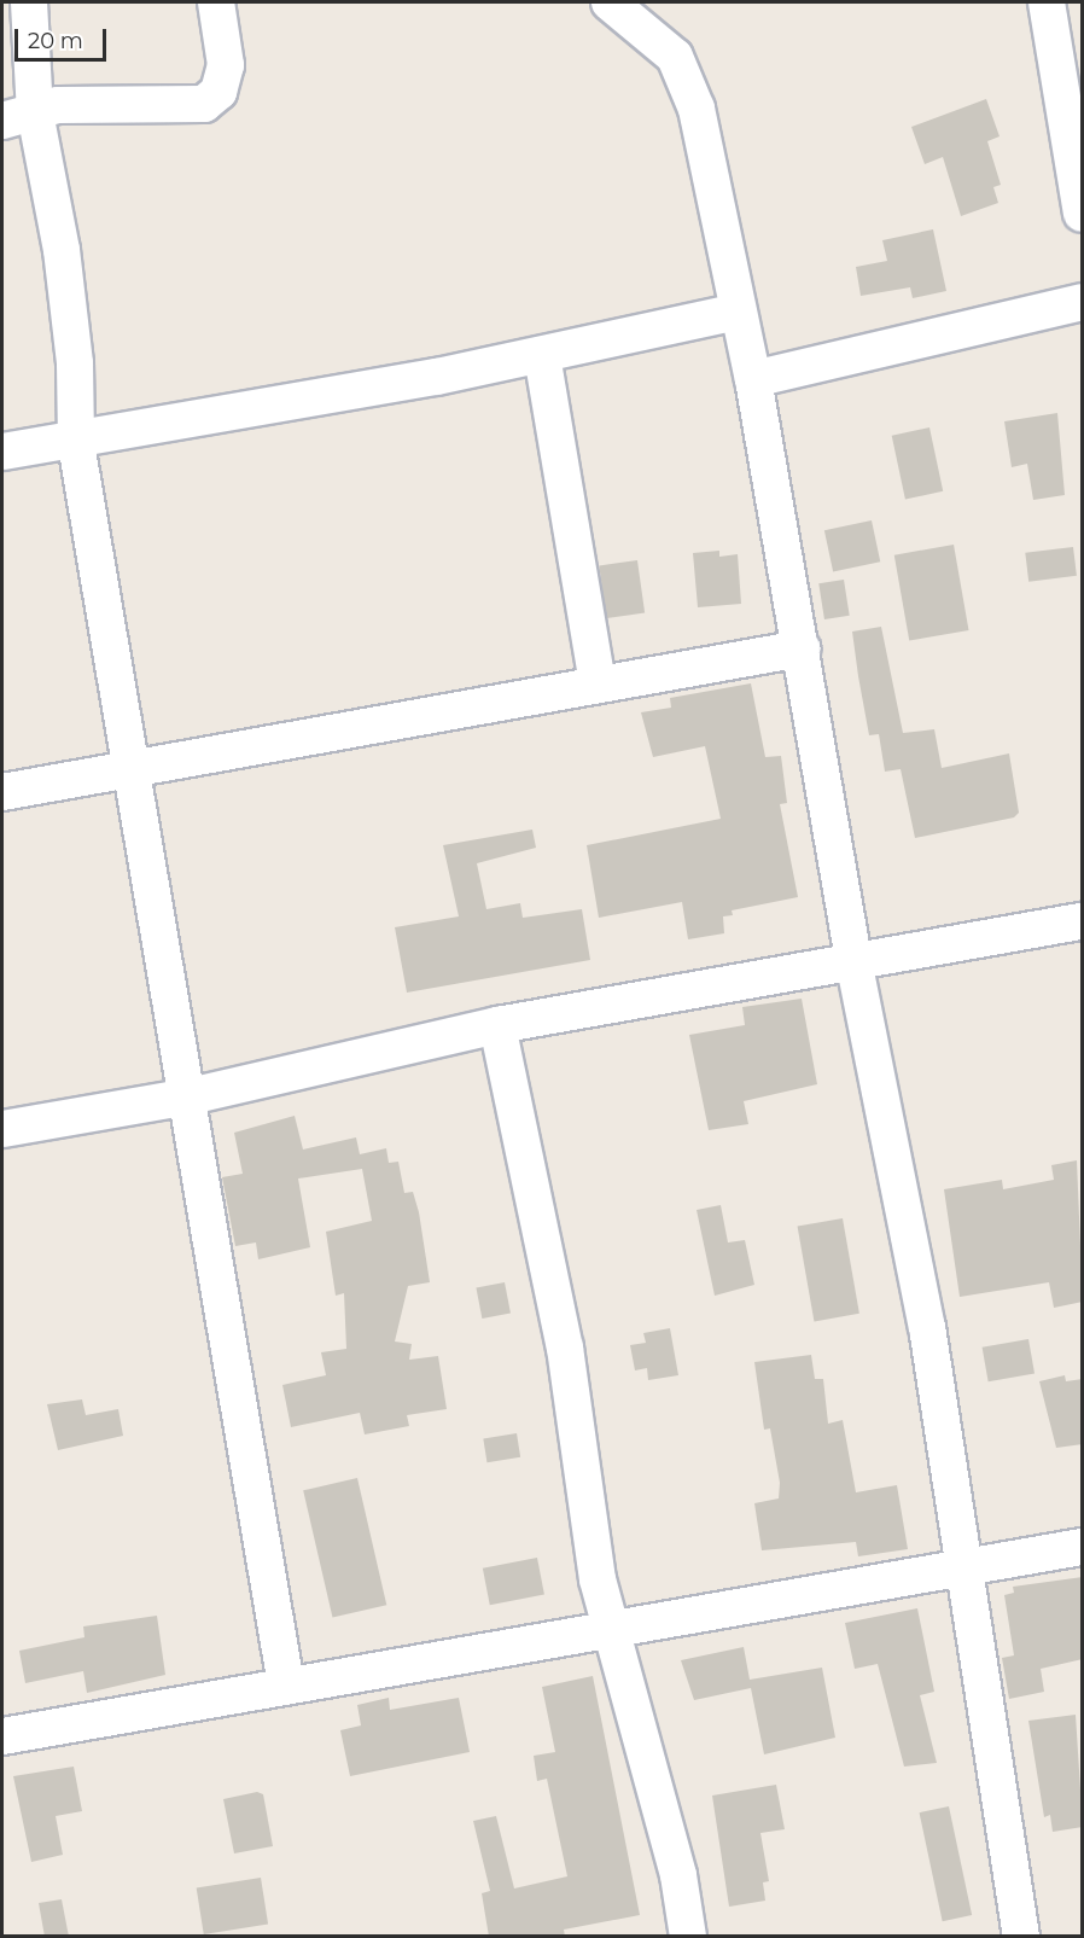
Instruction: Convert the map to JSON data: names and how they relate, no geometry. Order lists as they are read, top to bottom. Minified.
{"scale_bar":"20 m"}
